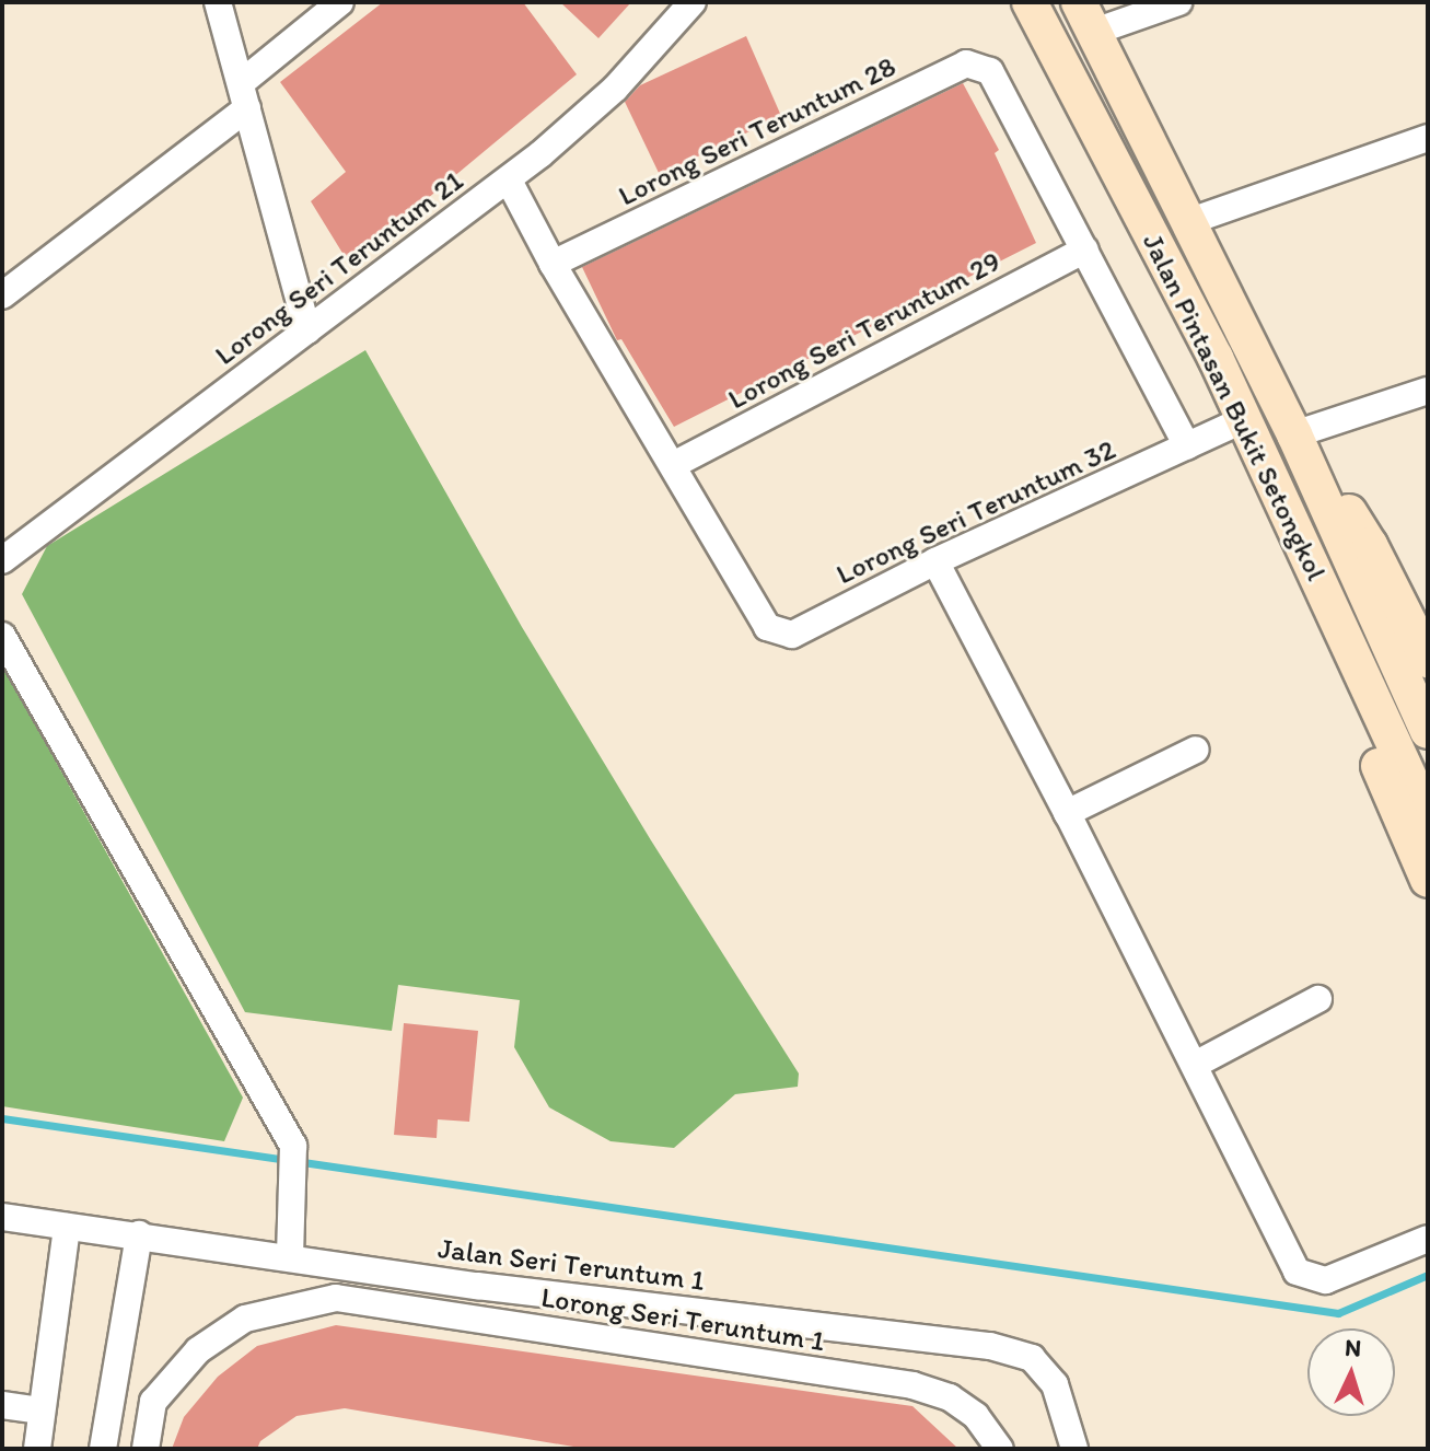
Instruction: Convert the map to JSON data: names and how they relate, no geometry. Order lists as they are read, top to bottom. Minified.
{"streets":{"main road":["Jalan Pintasan Bukit Setongkol"],"street":["Lorong Seri Teruntum 28","Lorong Seri Teruntum 21","Lorong Seri Teruntum 29","Lorong Seri Teruntum 32","Jalan Seri Teruntum 1","Lorong Seri Teruntum 1"]},"crossings":[["Lorong Seri Teruntum 28","Lorong Seri Teruntum 29"],["Lorong Seri Teruntum 29","Lorong Seri Teruntum 32"],["Jalan Pintasan Bukit Setongkol","Lorong Seri Teruntum 32"]],"north":"top"}
